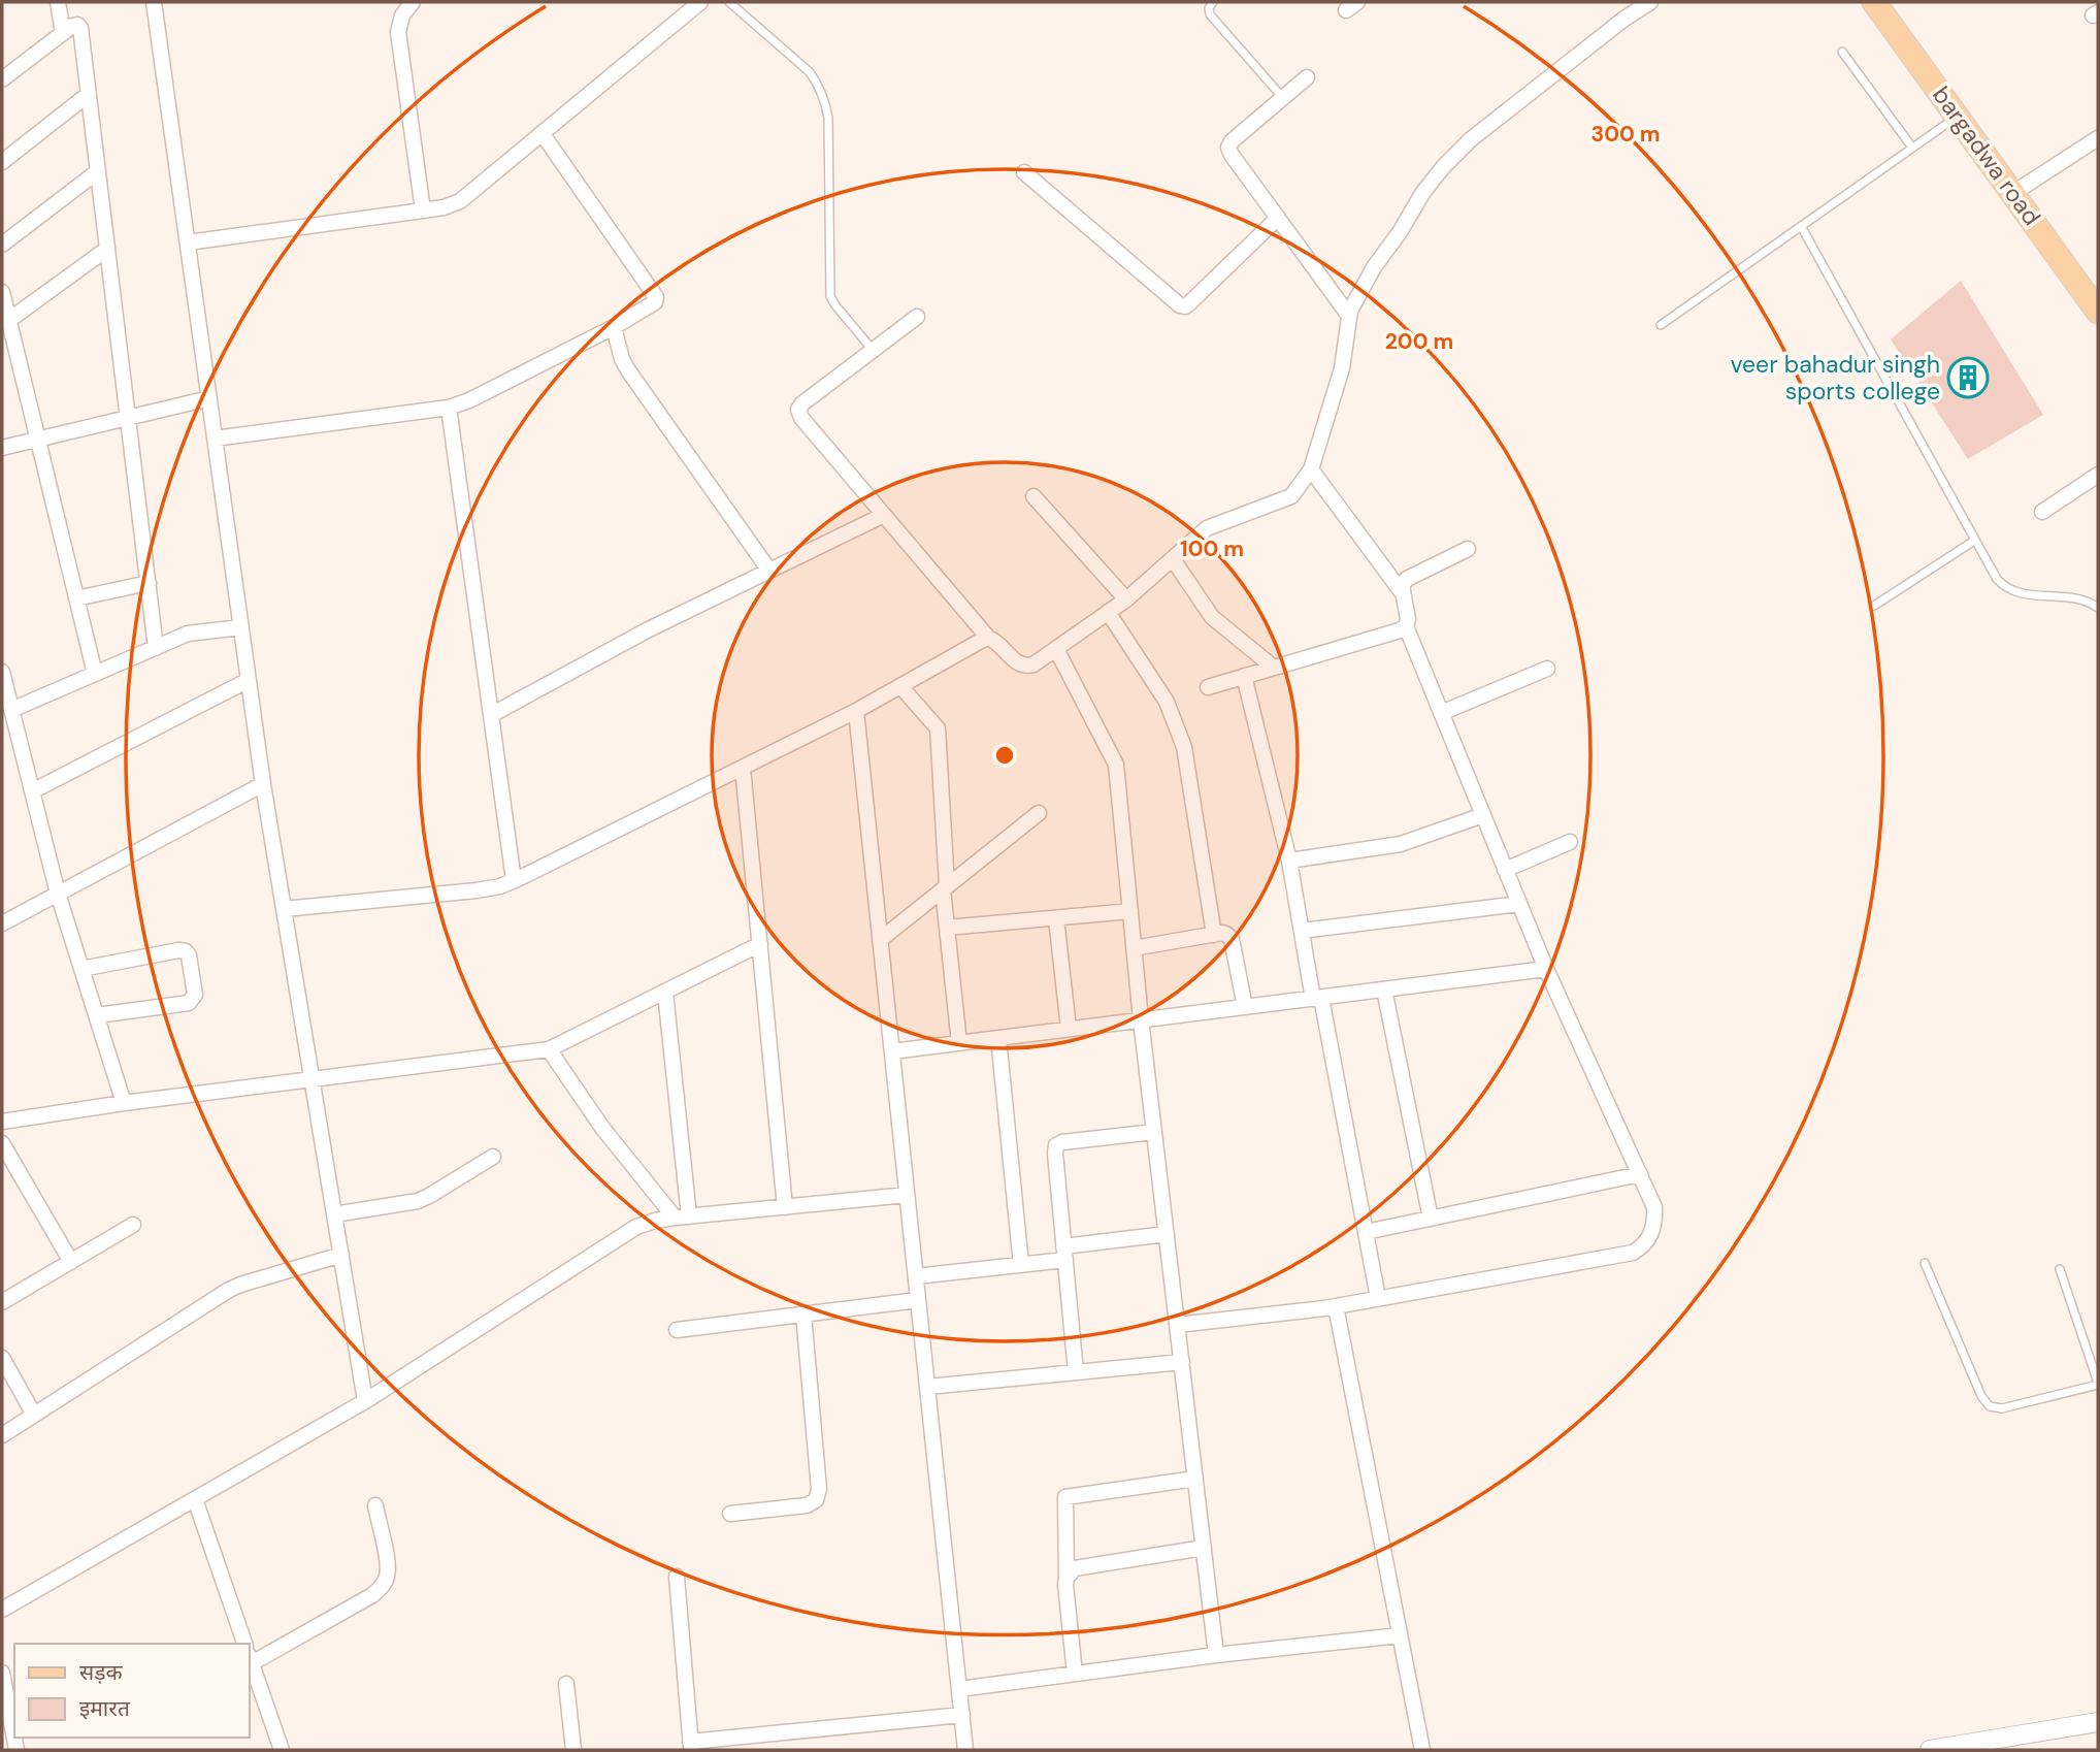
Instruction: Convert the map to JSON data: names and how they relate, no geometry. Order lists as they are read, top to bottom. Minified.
{"streets":{"main road":["bargadwa road"]},"places":{"building":["veer bahadur singh sports college"]},"legend":["सड़क","इमारत"],"rings":["300 m","200 m","100 m"]}
